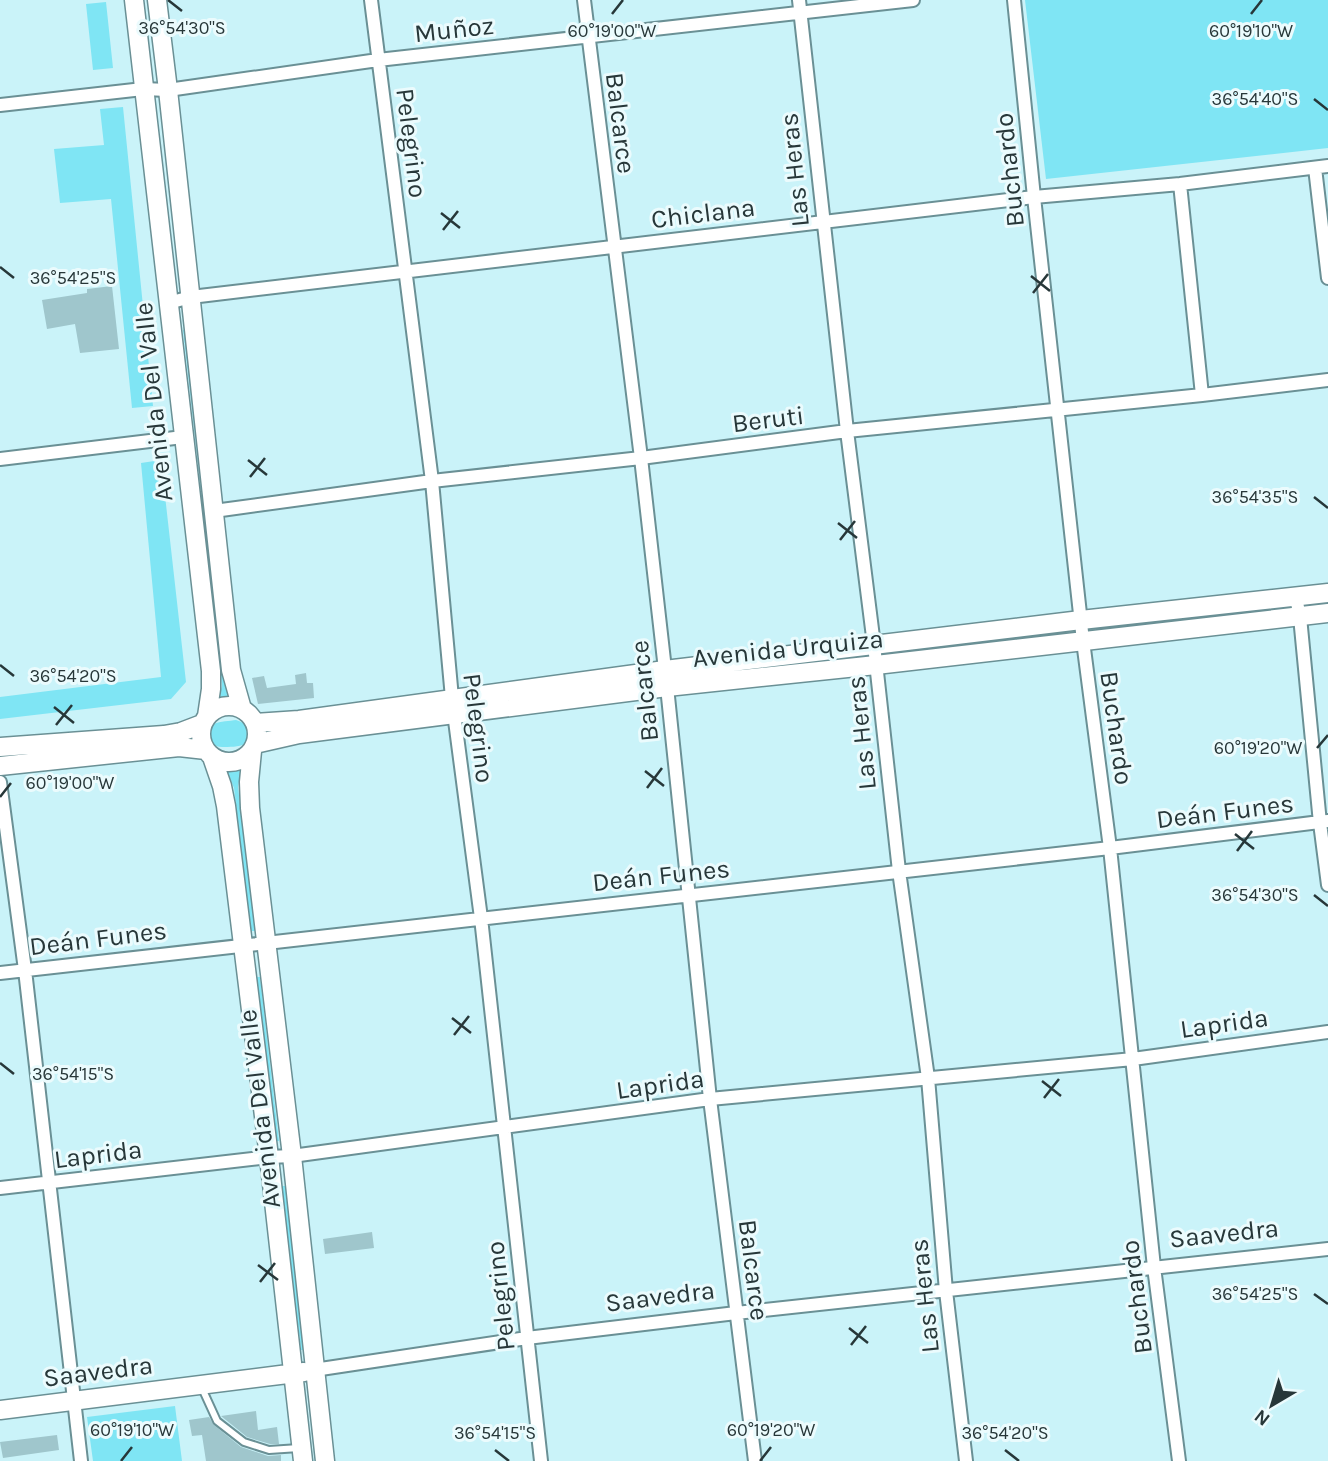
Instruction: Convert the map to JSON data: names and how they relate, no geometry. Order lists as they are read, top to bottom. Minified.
{"streets":{"main road":["Avenida Del Valle","Avenida Urquiza","Saavedra"],"street":["Muñoz","Balcarce","Pelegrino","Las Heras","Buchardo","Chiclana","Beruti","Deán Funes","Laprida"]},"crossings":[["Muñoz","Balcarce"],["Muñoz","Pelegrino"],["Muñoz","Las Heras"],["Muñoz","Avenida Del Valle"],["Balcarce","Chiclana"],["Balcarce","Beruti"],["Balcarce","Avenida Urquiza"],["Balcarce","Deán Funes"],["Balcarce","Laprida"],["Balcarce","Saavedra"],["Pelegrino","Chiclana"],["Pelegrino","Beruti"],["Pelegrino","Avenida Urquiza"],["Pelegrino","Deán Funes"],["Pelegrino","Laprida"],["Pelegrino","Saavedra"],["Las Heras","Chiclana"],["Las Heras","Beruti"],["Las Heras","Avenida Urquiza"],["Las Heras","Deán Funes"],["Las Heras","Laprida"],["Las Heras","Saavedra"],["Buchardo","Chiclana"],["Buchardo","Beruti"],["Buchardo","Avenida Urquiza"],["Buchardo","Deán Funes"],["Buchardo","Laprida"],["Buchardo","Saavedra"],["Chiclana","Avenida Del Valle"],["Avenida Del Valle","Beruti"],["Avenida Del Valle","Avenida Urquiza"],["Avenida Del Valle","Deán Funes"],["Avenida Del Valle","Laprida"],["Avenida Del Valle","Saavedra"]],"north":"bottom left","coordinates":["36°54'30\"S","60°19'10\"W","60°19'00\"W","36°54'40\"S","36°54'25\"S","36°54'35\"S","36°54'20\"S","60°19'20\"W","36°54'15\"S"]}
